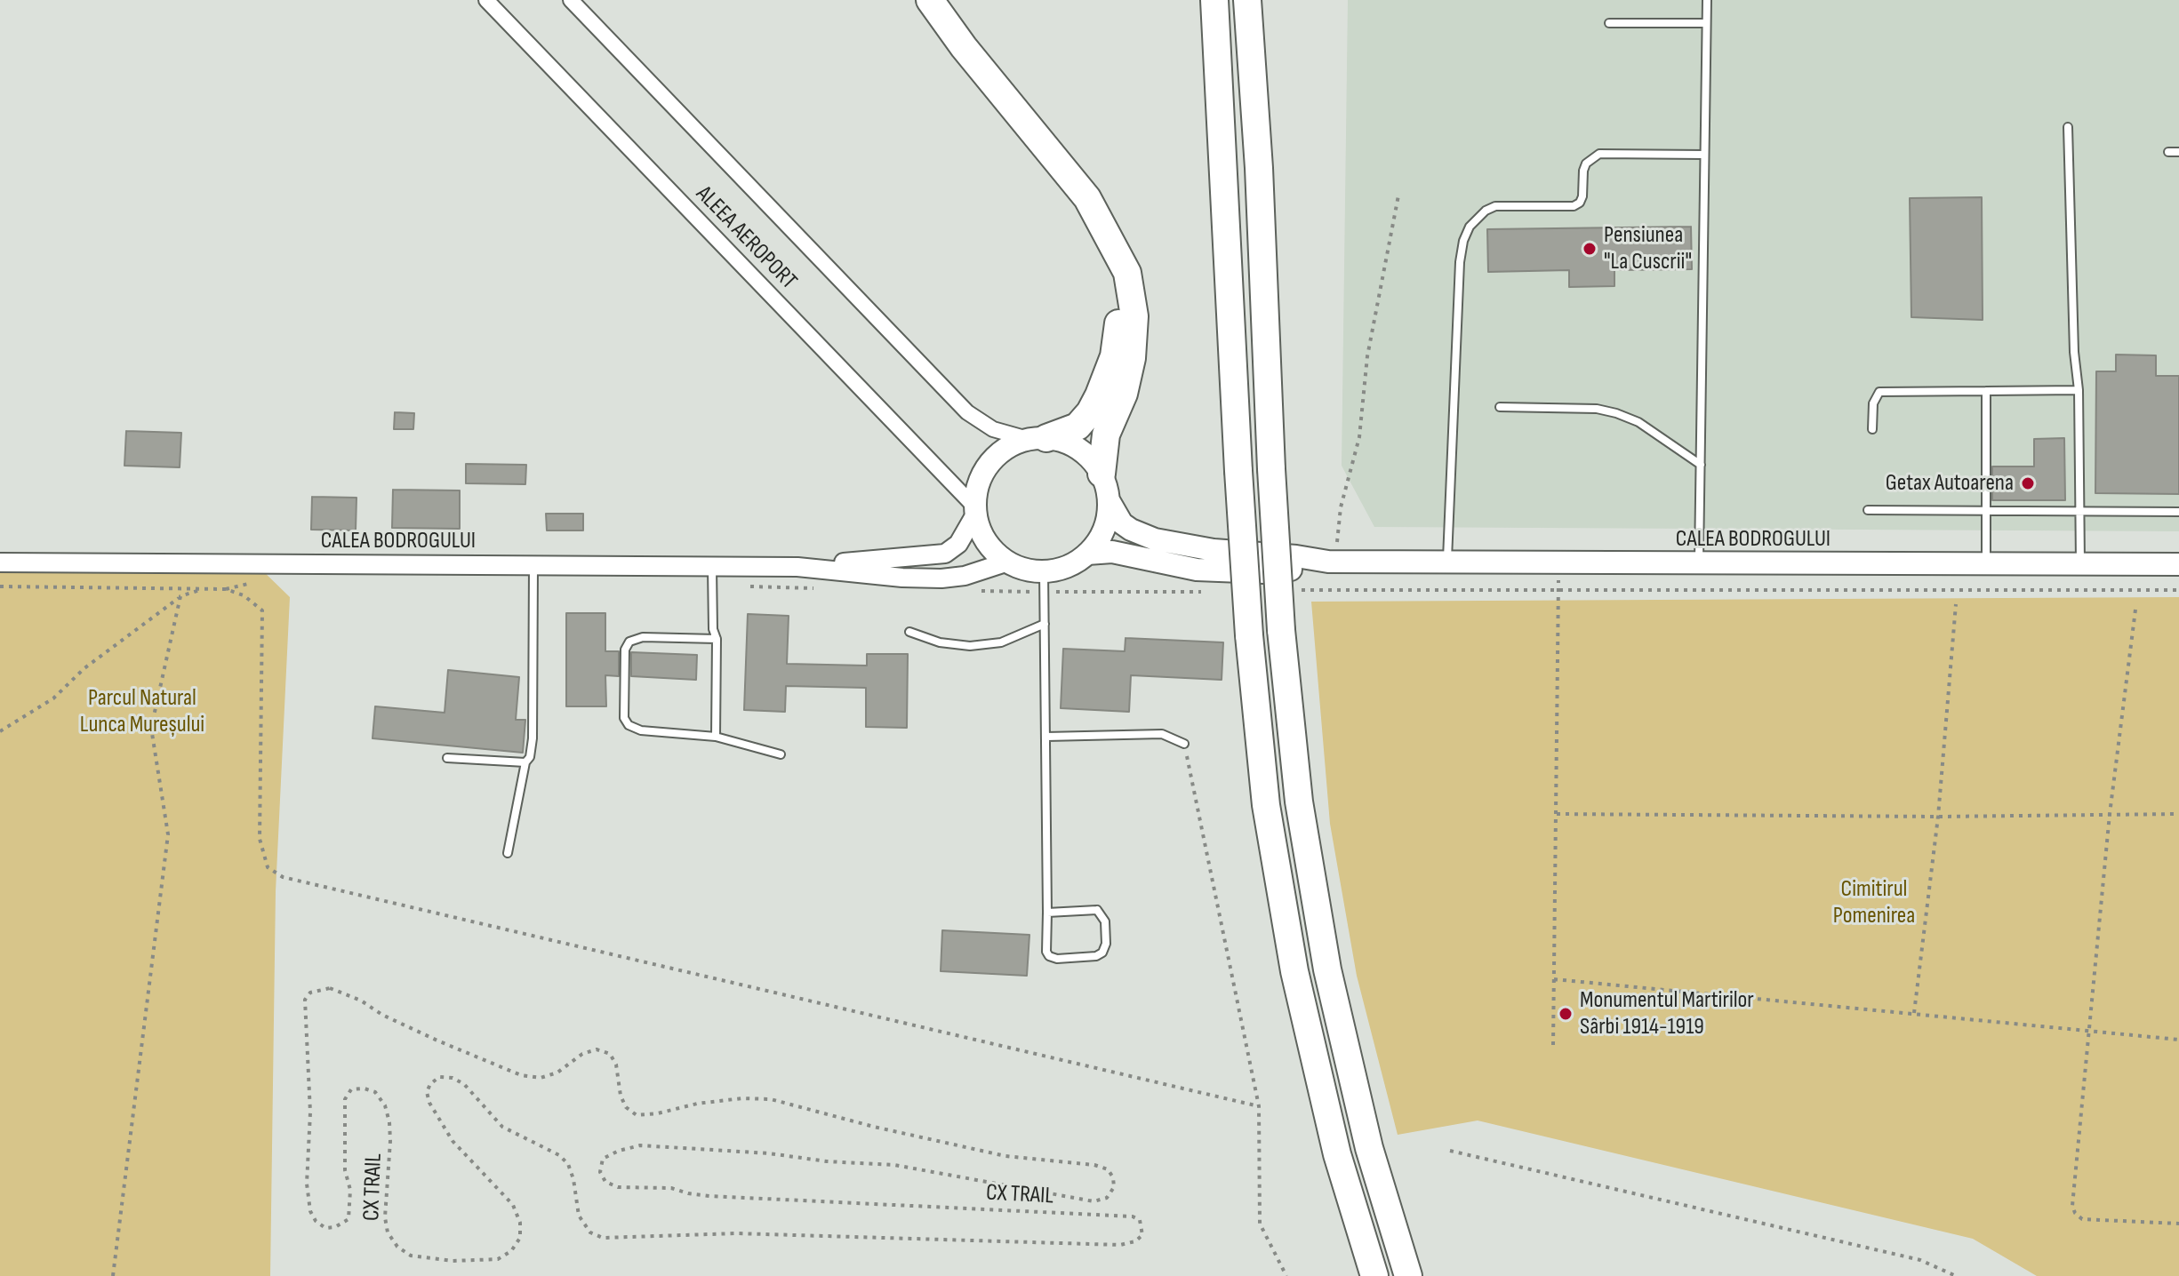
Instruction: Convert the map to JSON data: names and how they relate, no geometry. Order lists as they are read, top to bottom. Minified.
{"streets":{"main road":["CALEA BODROGULUI"],"street":["ALEEA AEROPORT"],"path":["CX TRAIL"]},"crossings":[["ALEEA AEROPORT","CALEA BODROGULUI"]],"parks":["Parcul Natural Lunca Mureșului","Cimitirul Pomenirea"],"places":["Pensiunea \"La Cuscrii\"","Getax Autoarena","Monumentul Martirilor Sârbi 1914-1919"]}
